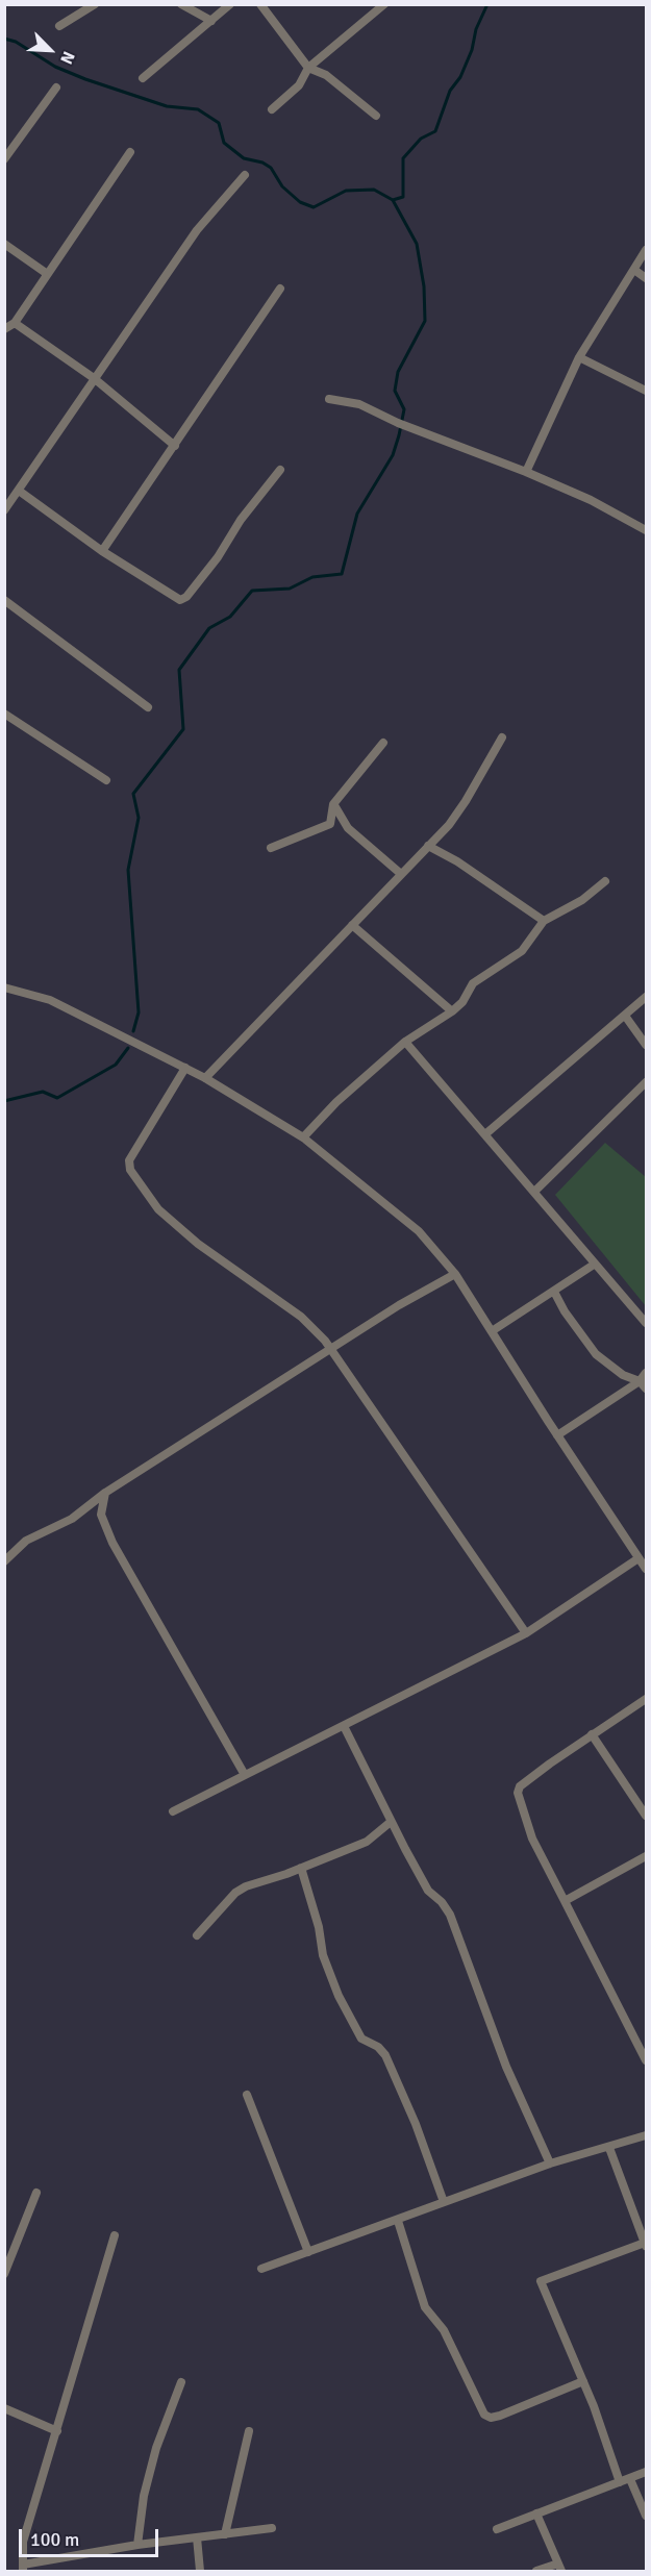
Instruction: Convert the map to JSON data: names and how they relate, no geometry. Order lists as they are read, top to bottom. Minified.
{"scale_bar":"100 m","north":"bottom right"}
